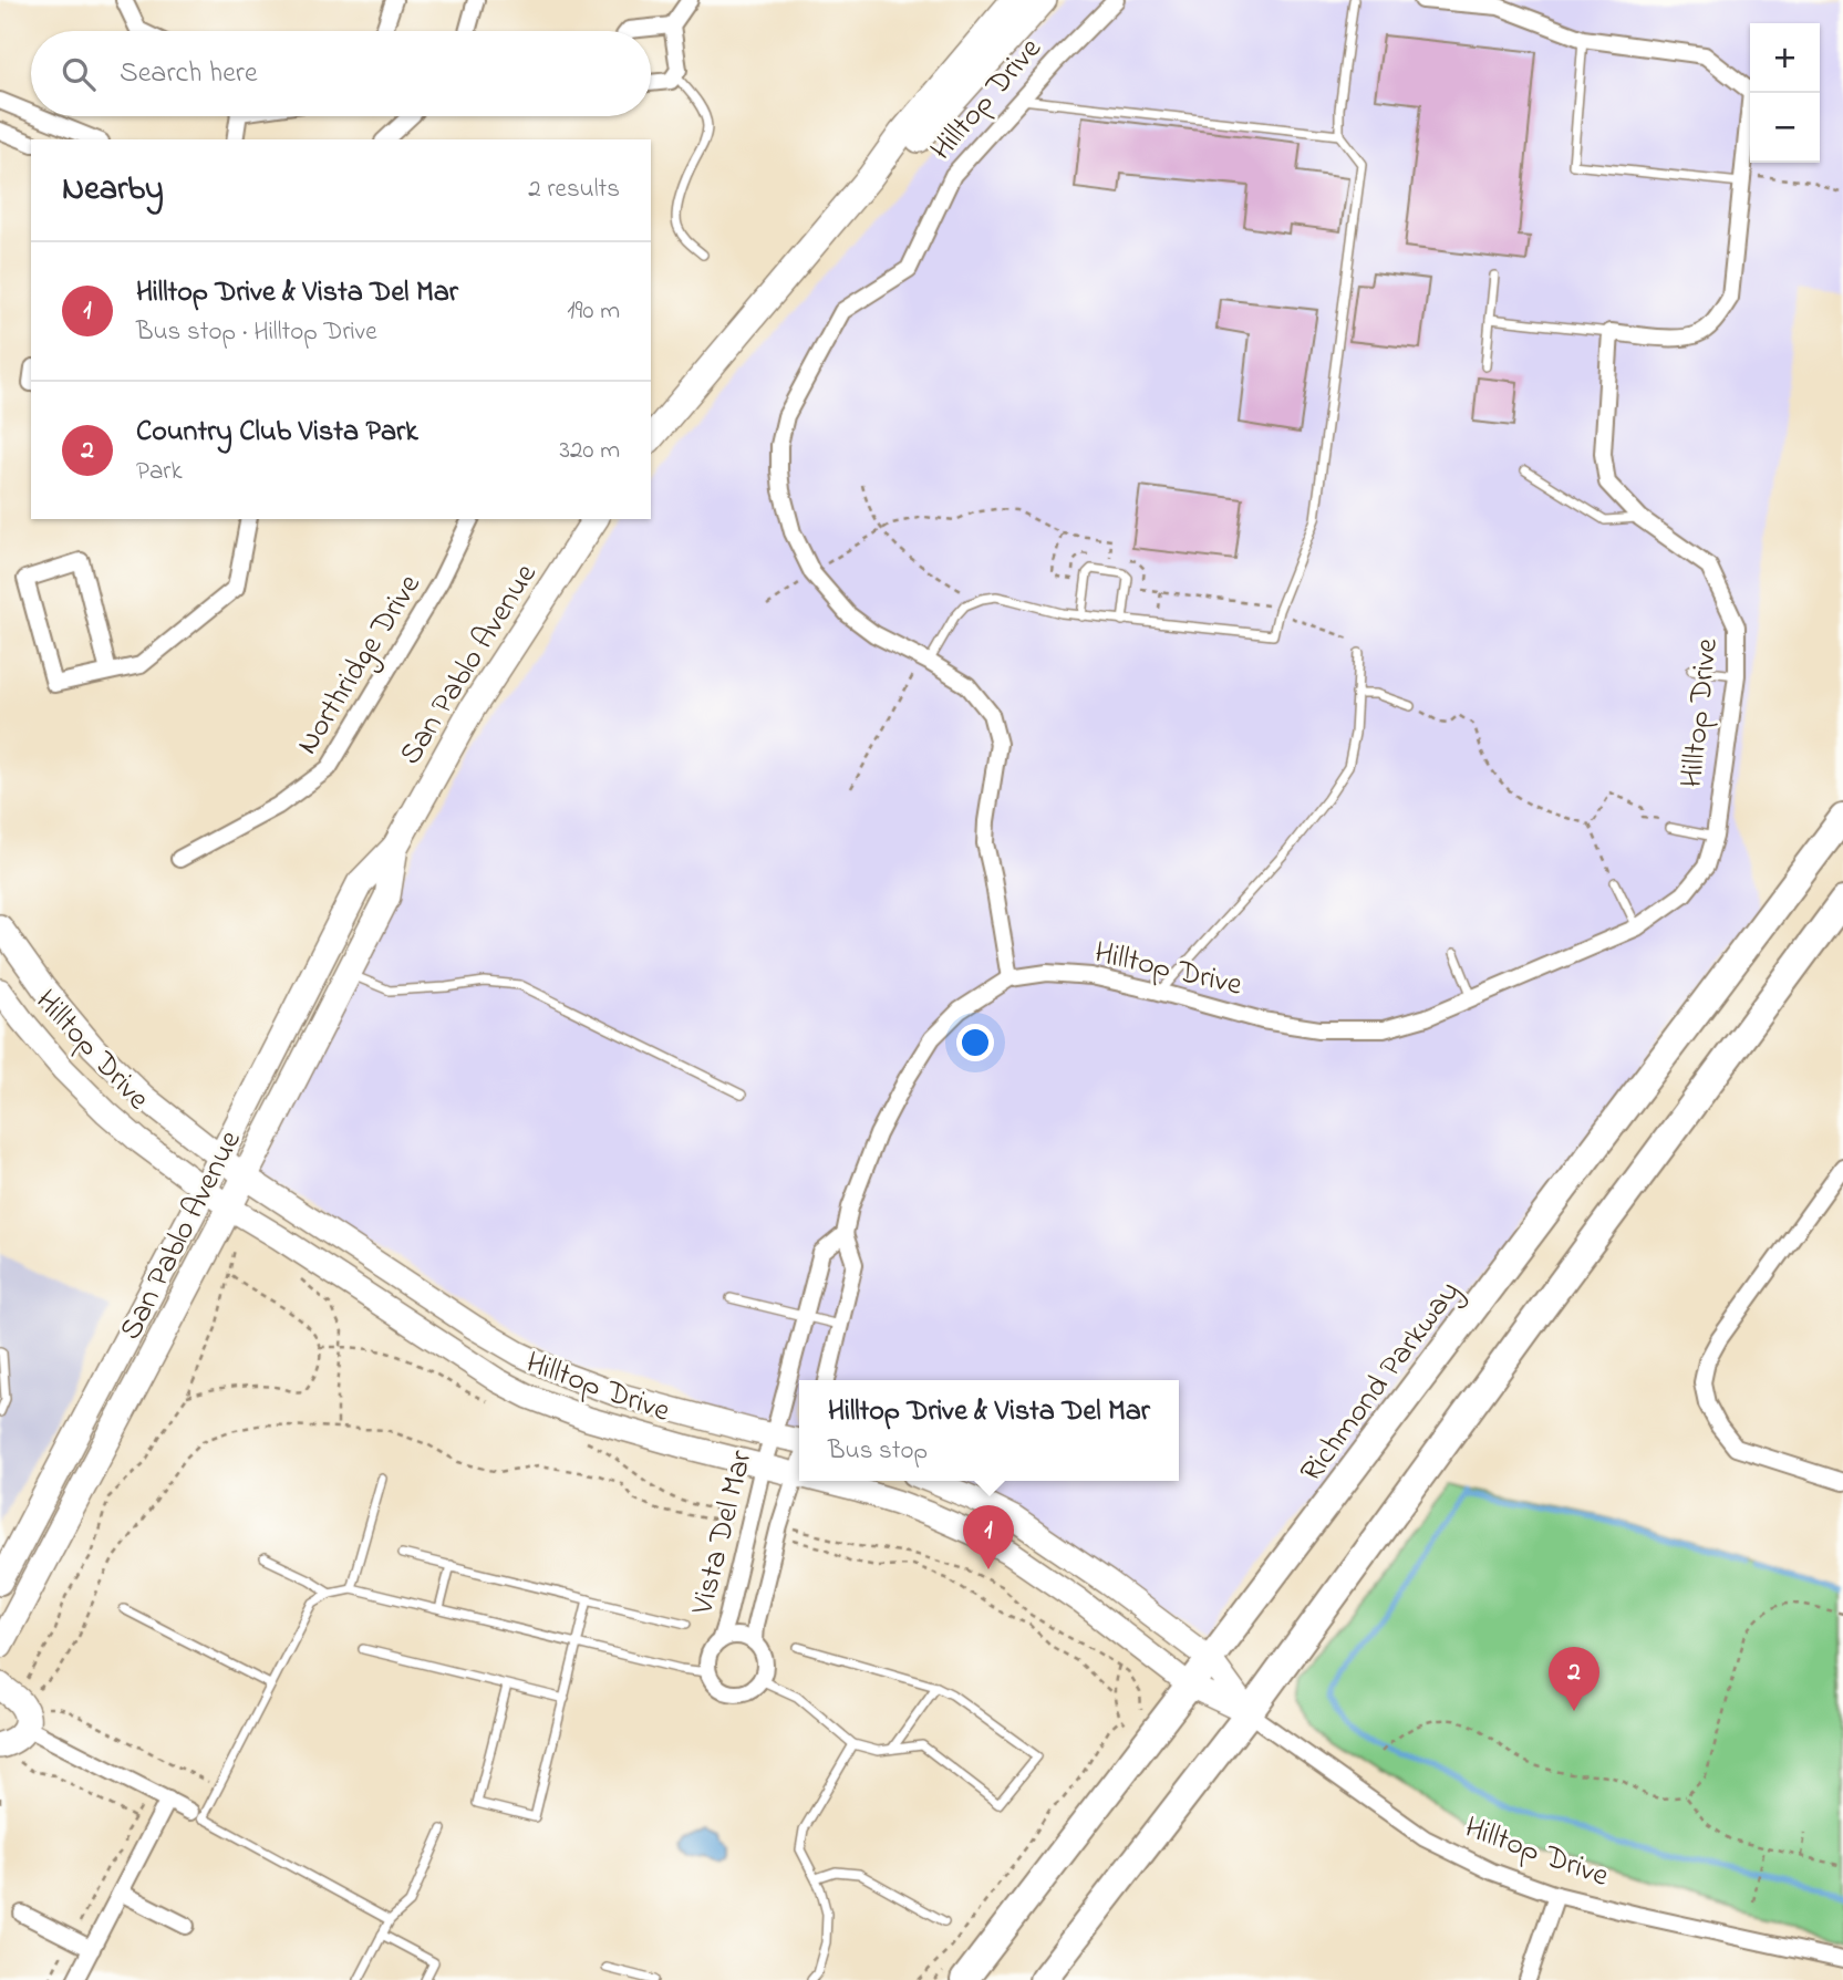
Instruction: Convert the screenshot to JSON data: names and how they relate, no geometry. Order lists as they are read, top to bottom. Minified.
{"streets":{"highway":["Richmond Parkway"],"main road":["Hilltop Drive","San Pablo Avenue"],"street":["Northridge Drive","Vista Del Mar"]},"crossings":[["Hilltop Drive","San Pablo Avenue"],["Hilltop Drive","Richmond Parkway"],["Hilltop Drive","Vista Del Mar"]],"page":{"map_buttons":["+","−"],"search":"Search here","heading":["Nearby","2 results"],"list":[{"mark":"1","name":"Hilltop Drive & Vista Del Mar","note":"Bus stop · Hilltop Drive","value":"190 m"},{"mark":"2","name":"Country Club Vista Park","note":"Park","value":"320 m"}],"popup":["Hilltop Drive & Vista Del Mar","Bus stop"],"pins":["1","2"]}}
